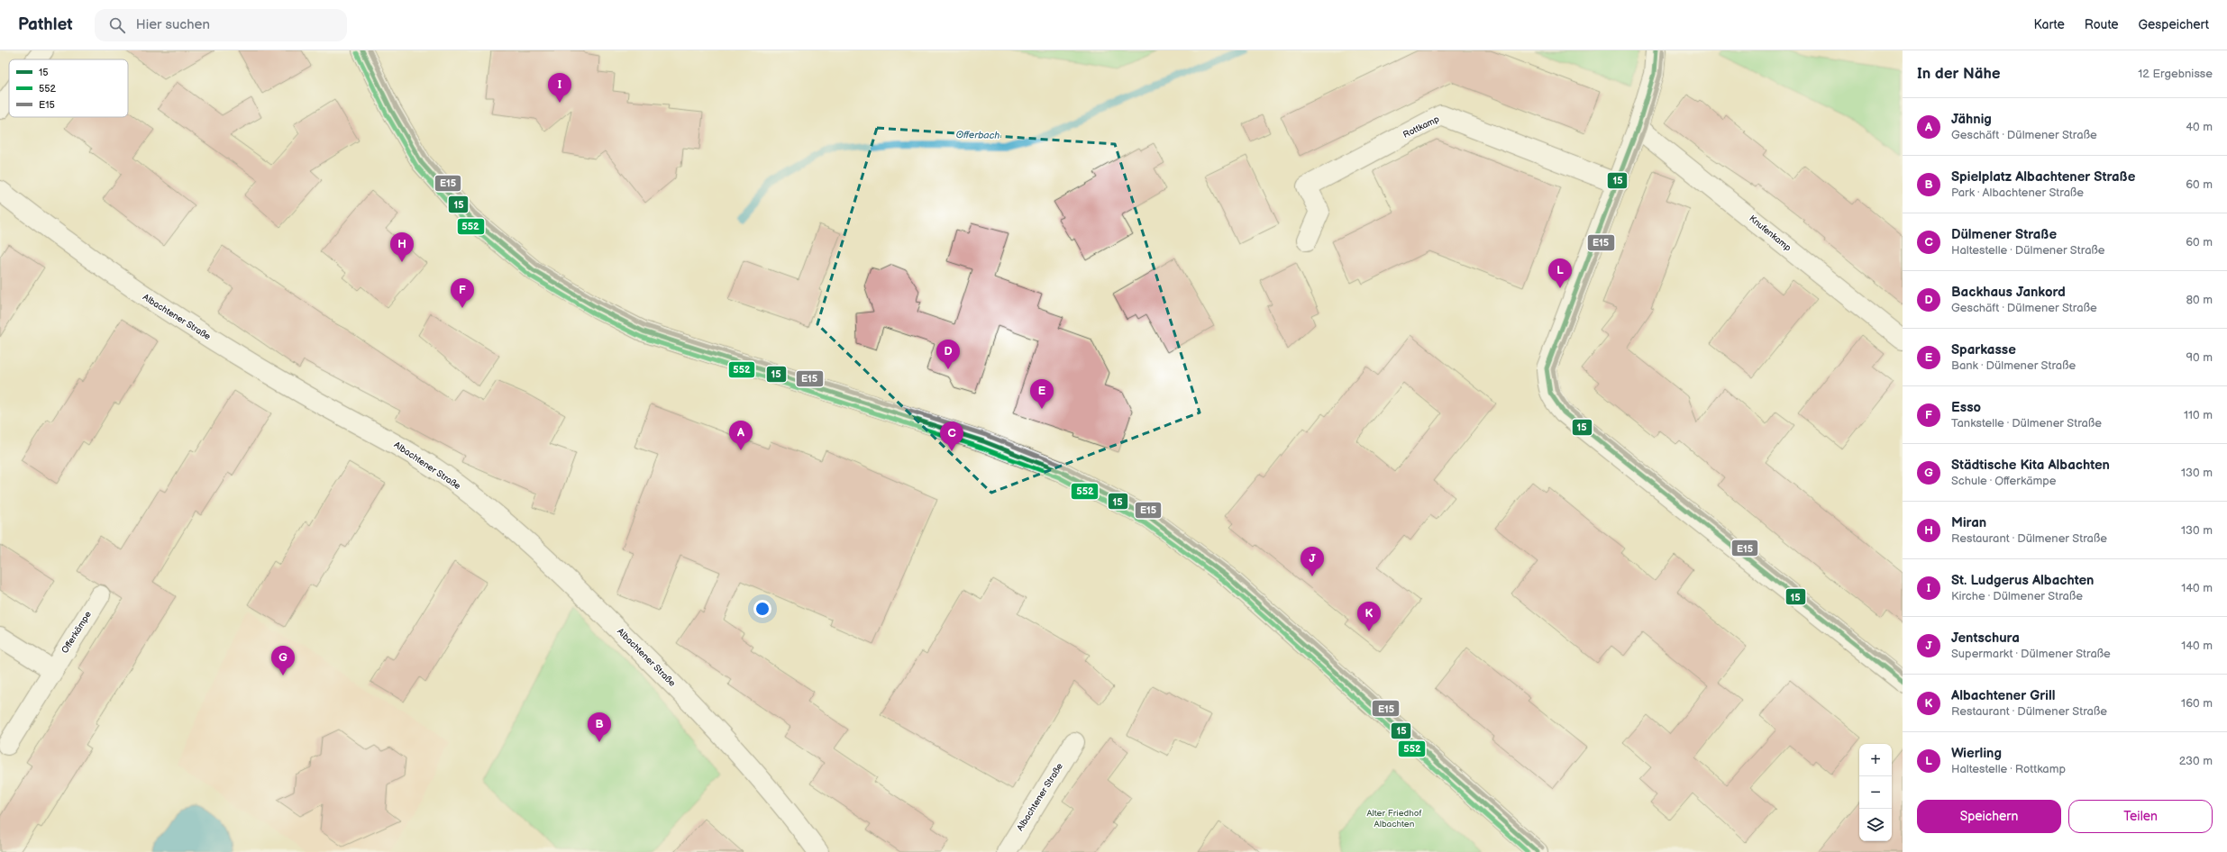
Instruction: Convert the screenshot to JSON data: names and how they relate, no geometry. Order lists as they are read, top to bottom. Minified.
{"streets":{"street":["Rottkamp","Knufenkamp","Albachtener Straße","Offerkämpe"]},"water":["Offerbach"],"parks":["Alter Friedhof Albachten"],"lines":["transit line 15","transit line E15","transit line 552"],"legend":["15","552","E15"],"page":{"header":"Pathlet","search":"Hier suchen","nav":["Karte","Route","Gespeichert"],"heading":["In der Nähe","12 Ergebnisse"],"pins":["I","H","L","F","D","E","A","C","J","K","G","B"],"list":[{"mark":"A","name":"Jähnig","note":"Geschäft · Dülmener Straße","value":"40 m"},{"mark":"B","name":"Spielplatz Albachtener Straße","note":"Park · Albachtener Straße","value":"60 m"},{"mark":"C","name":"Dülmener Straße","note":"Haltestelle · Dülmener Straße","value":"60 m"},{"mark":"D","name":"Backhaus Jankord","note":"Geschäft · Dülmener Straße","value":"80 m"},{"mark":"E","name":"Sparkasse","note":"Bank · Dülmener Straße","value":"90 m"},{"mark":"F","name":"Esso","note":"Tankstelle · Dülmener Straße","value":"110 m"},{"mark":"G","name":"Städtische Kita Albachten","note":"Schule · Offerkämpe","value":"130 m"},{"mark":"H","name":"Miran","note":"Restaurant · Dülmener Straße","value":"130 m"},{"mark":"I","name":"St. Ludgerus Albachten","note":"Kirche · Dülmener Straße","value":"140 m"},{"mark":"J","name":"Jentschura","note":"Supermarkt · Dülmener Straße","value":"140 m"},{"mark":"K","name":"Albachtener Grill","note":"Restaurant · Dülmener Straße","value":"160 m"},{"mark":"L","name":"Wierling","note":"Haltestelle · Rottkamp","value":"230 m"}],"map_buttons":["+","−"],"buttons":["Speichern","Teilen"]}}
